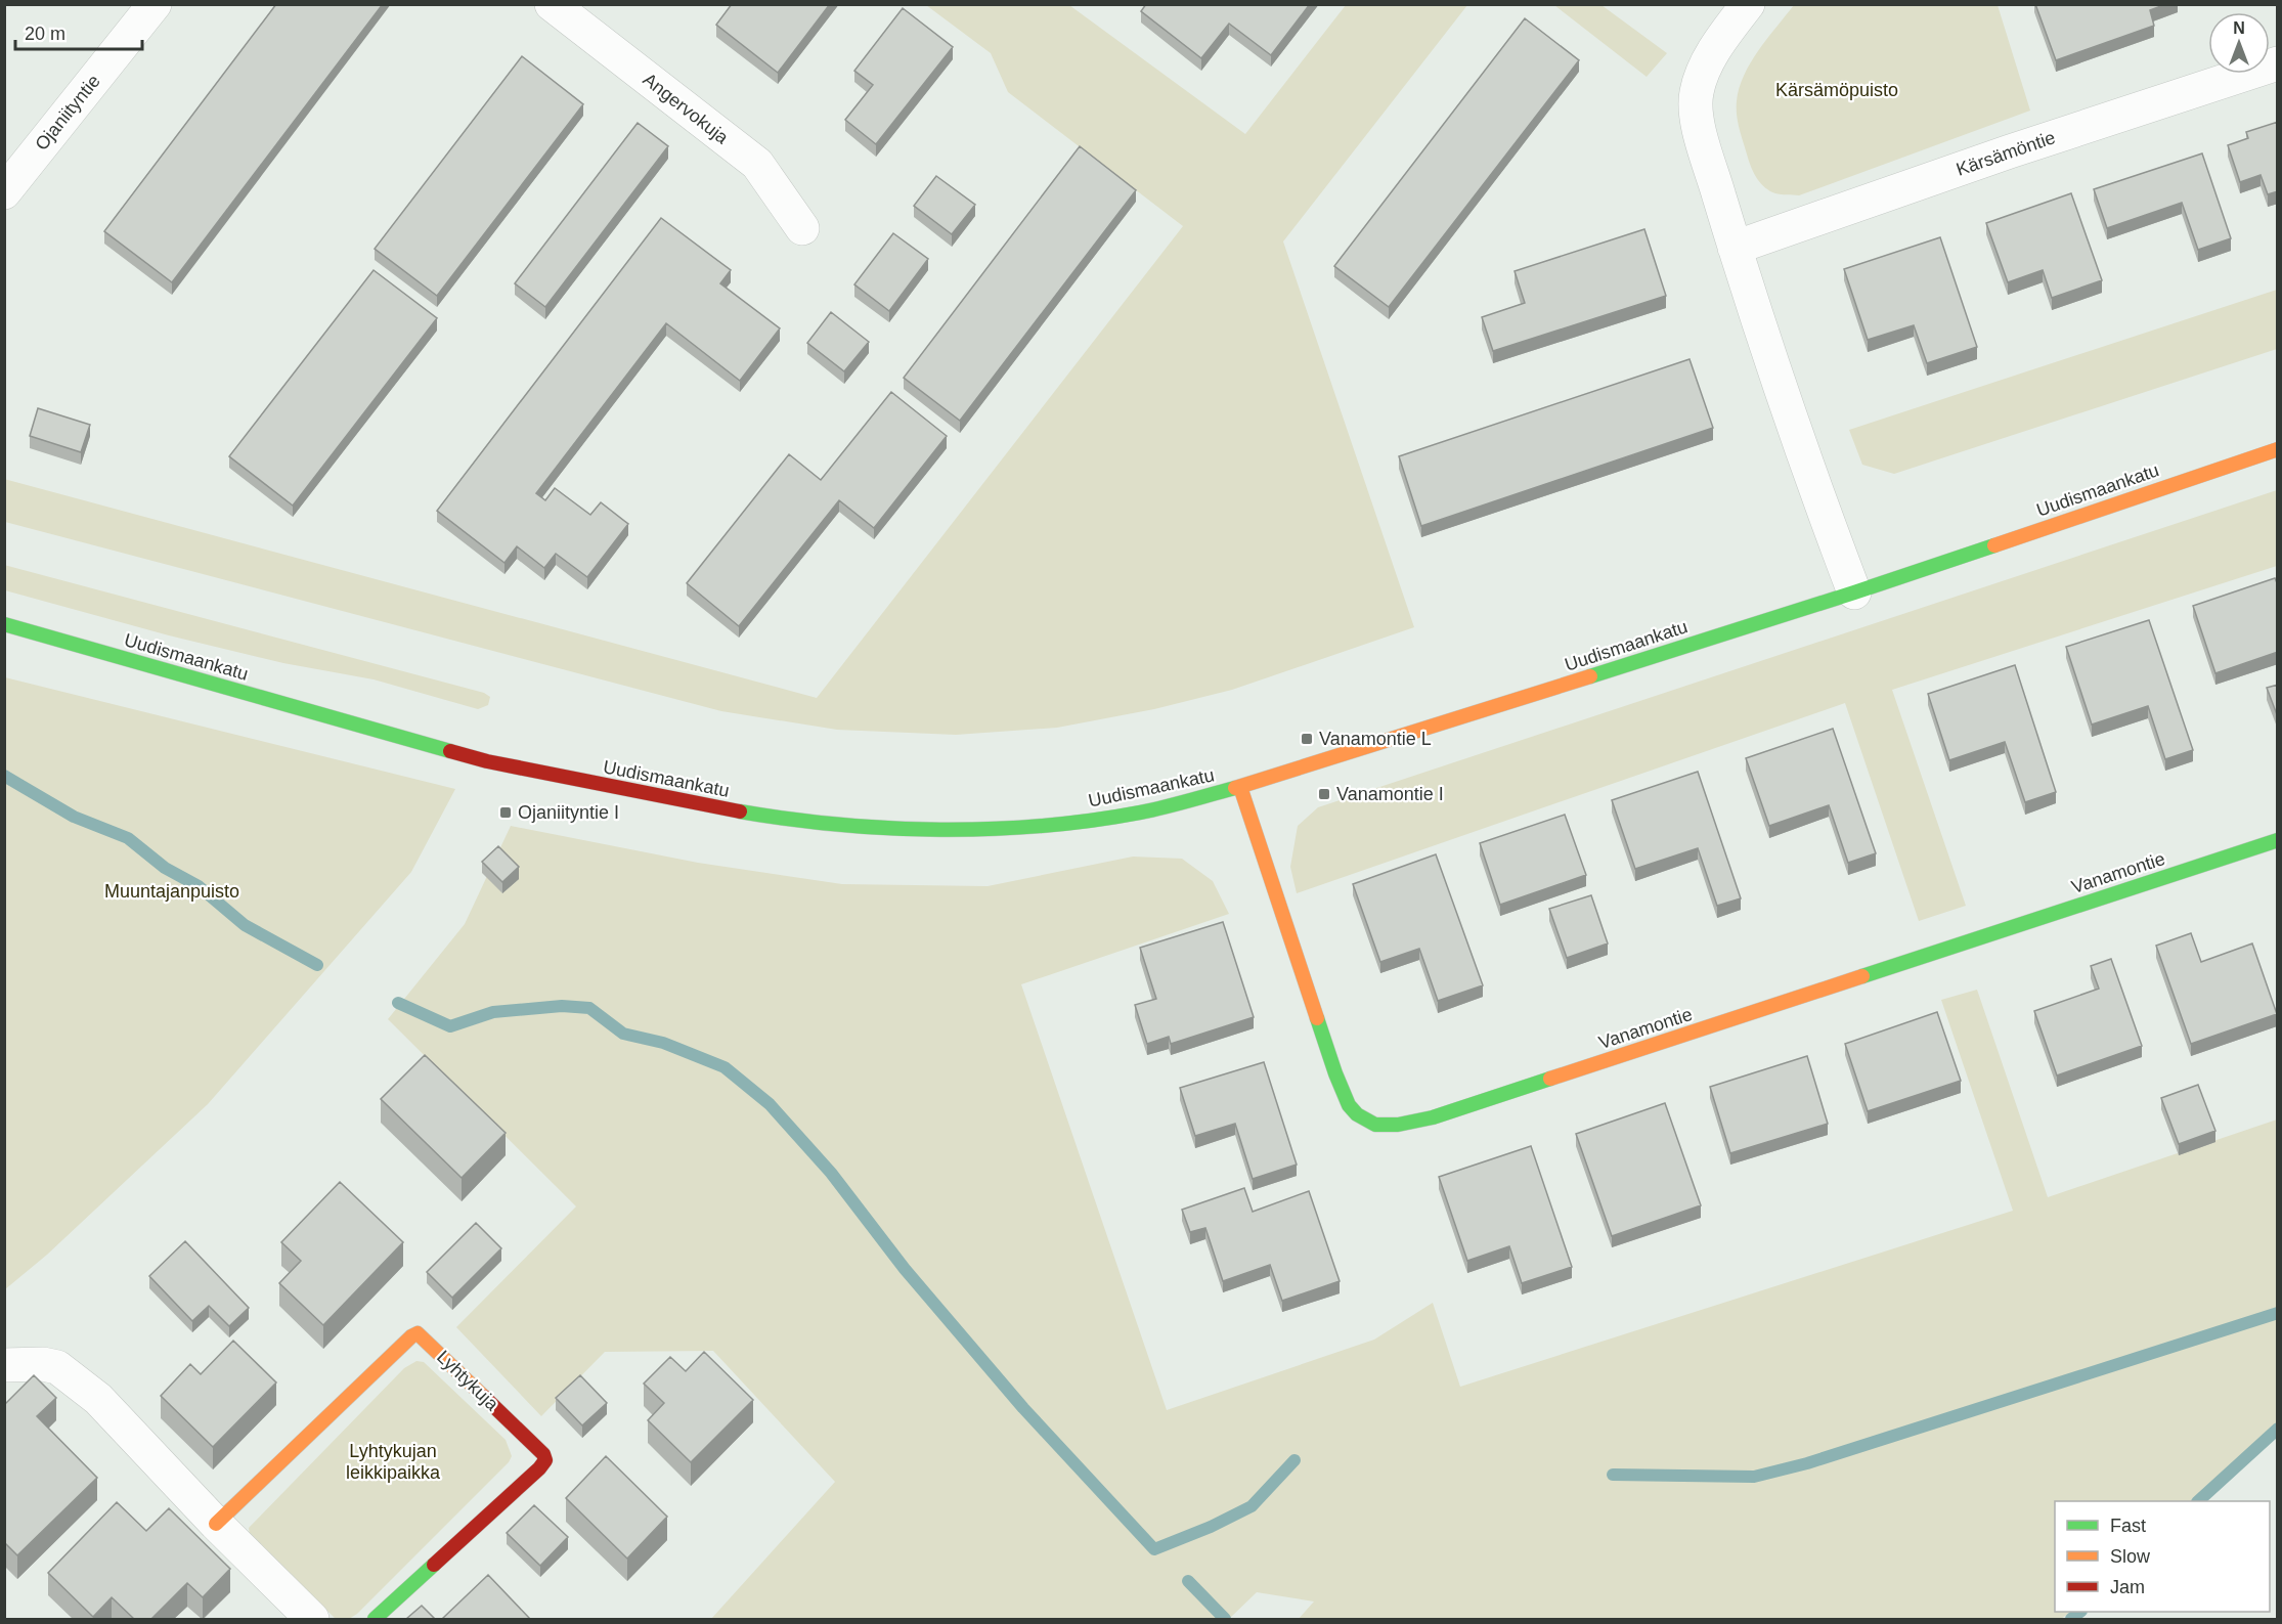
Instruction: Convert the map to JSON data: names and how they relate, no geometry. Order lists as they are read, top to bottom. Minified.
{"streets":{"street":["Angervokuja","Ojaniityntie","Kärsämöntie","Uudismaankatu","Vanamontie","Lyhtykuja"]},"crossings":[["Uudismaankatu","Vanamontie"]],"parks":["Kärsämöpuisto","Muuntajanpuisto","Lyhtykujan leikkipaikka"],"places":{"transit":["Vanamontie L","Vanamontie I","Ojaniityntie I"]},"legend":["Fast","Slow","Jam"],"scale_bar":"20 m","north":"top"}
